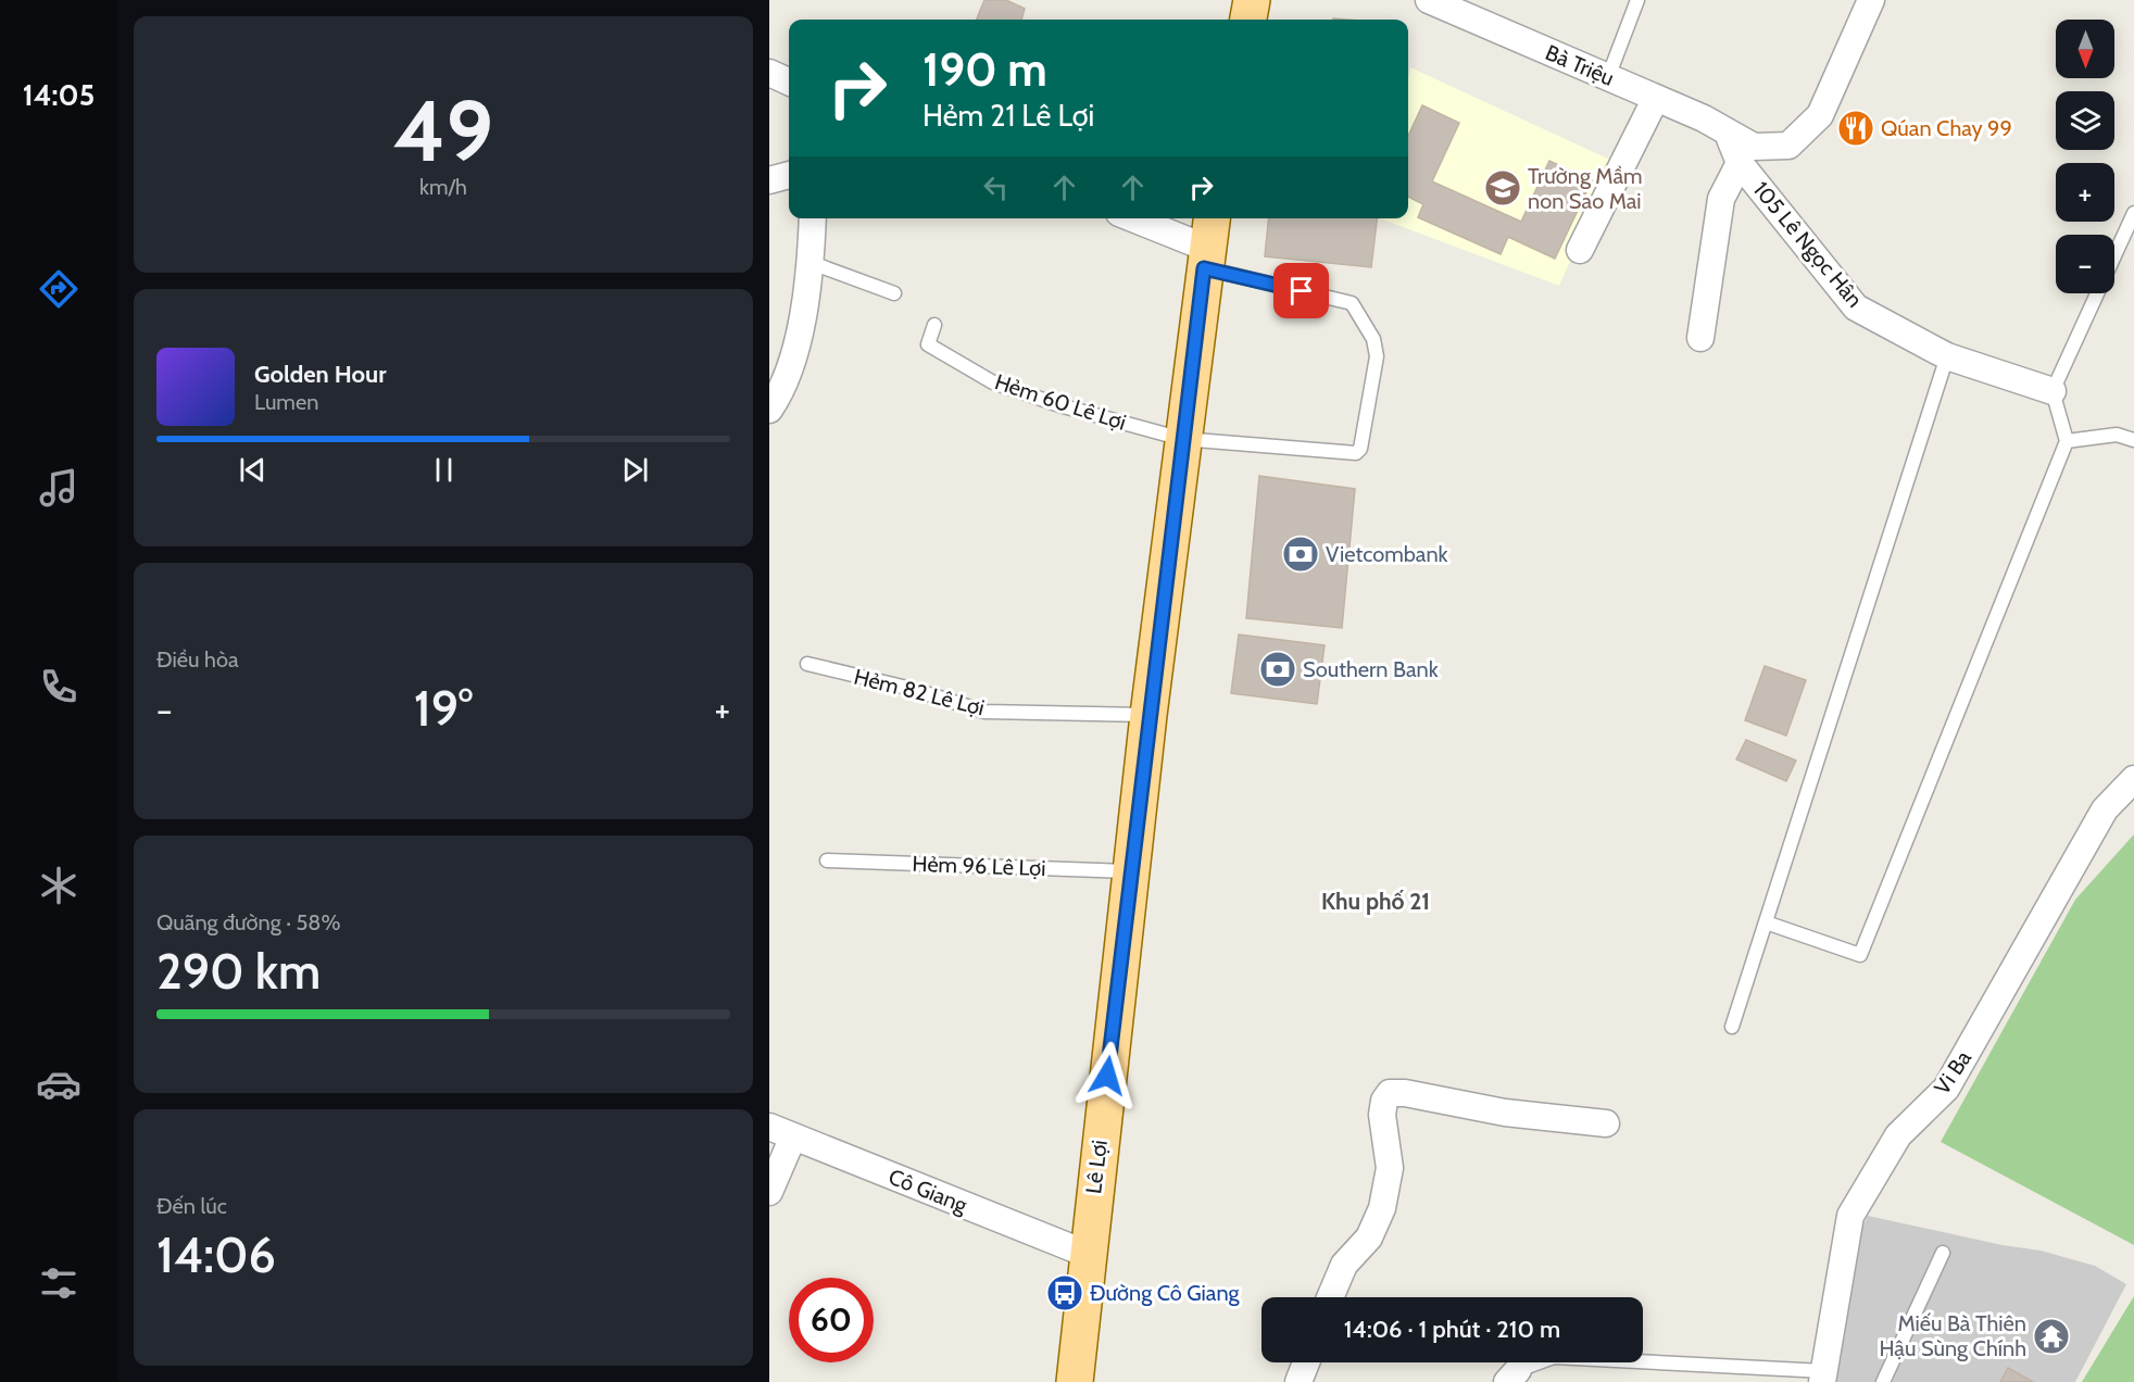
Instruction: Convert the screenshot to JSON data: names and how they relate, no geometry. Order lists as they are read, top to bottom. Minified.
{"streets":{"main road":["Lê Lợi"],"street":["Bà Triệu","105 Lê Ngọc Hân","Vi Ba","Cô Giang"],"lane":["Hẻm 60 Lê Lợi","Hẻm 82 Lê Lợi","Hẻm 96 Lê Lợi"]},"crossings":[["Bà Triệu","105 Lê Ngọc Hân"],["Hẻm 60 Lê Lợi","Lê Lợi"],["Hẻm 82 Lê Lợi","Lê Lợi"],["Hẻm 96 Lê Lợi","Lê Lợi"],["Lê Lợi","Cô Giang"]],"districts":["Khu phố 21"],"places":{"restaurant":["Qúan Chay 99"],"school or university":["Trường Mầm non Sao Mai"],"bank":["Vietcombank","Southern Bank"],"bus stop":["Đường Cô Giang"],"temple":["Miếu Bà Thiên Hậu Sùng Chính"]},"north":"bottom","page":{"tabs":"14:05","tile":[["49","km/h"],"Điều hòa",["Quãng đường · 58%","290 km"],["Đến lúc","14:06"]],"map_buttons":["+","−"],"turn":["190 m","Hẻm 21 Lê Lợi"],"song":["Golden Hour","Lumen"],"heat":["−","19°","+"],"limit":"60","trip":"14:06 · 1 phút · 210 m"}}
